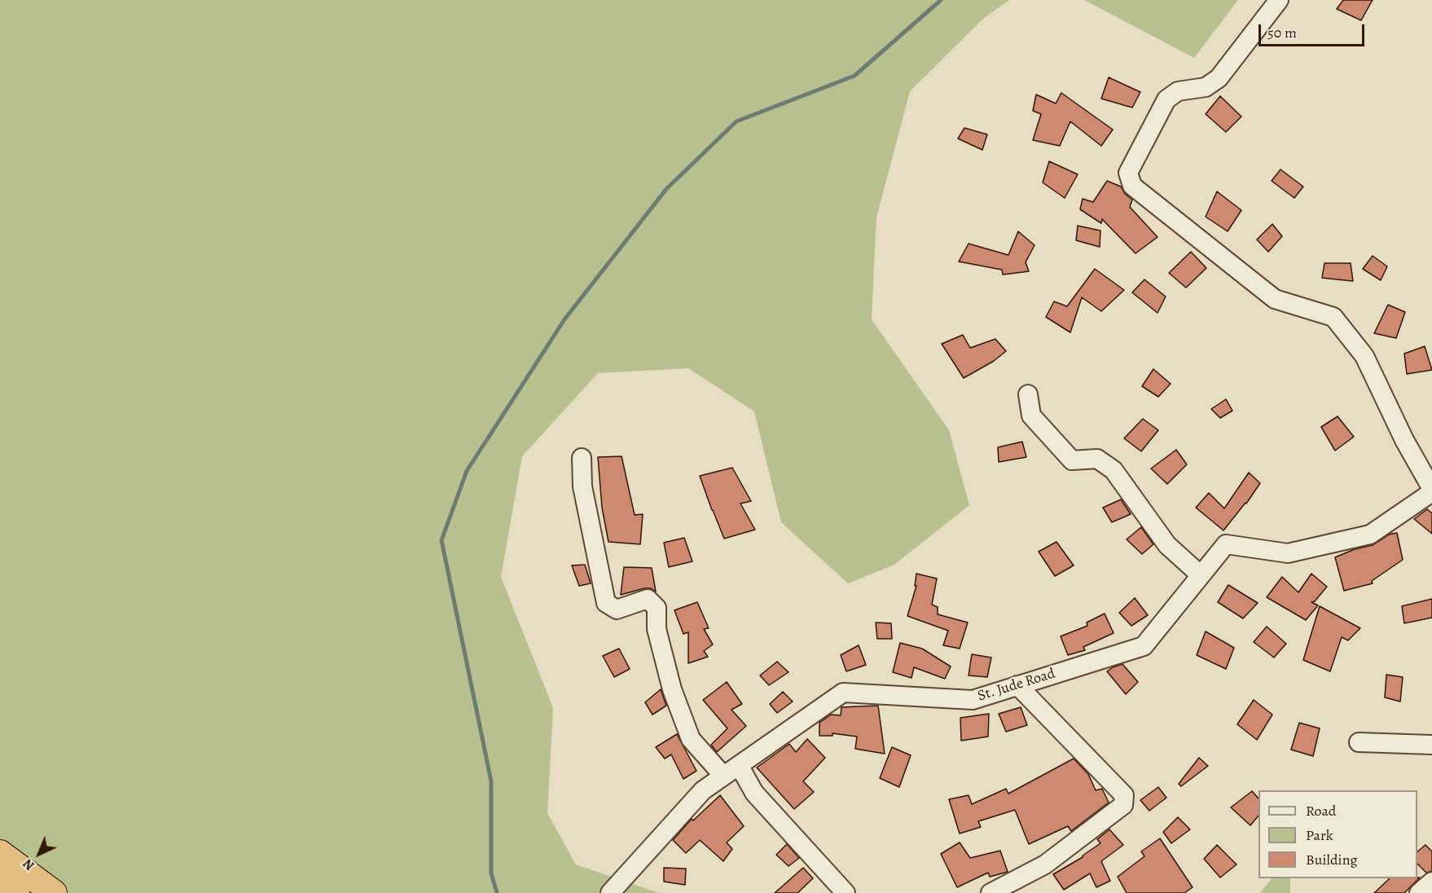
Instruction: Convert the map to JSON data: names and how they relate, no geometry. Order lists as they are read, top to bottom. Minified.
{"streets":{"street":["St. Jude Road"]},"legend":["Road","Park","Building"],"scale_bar":"50 m","north":"bottom left"}
